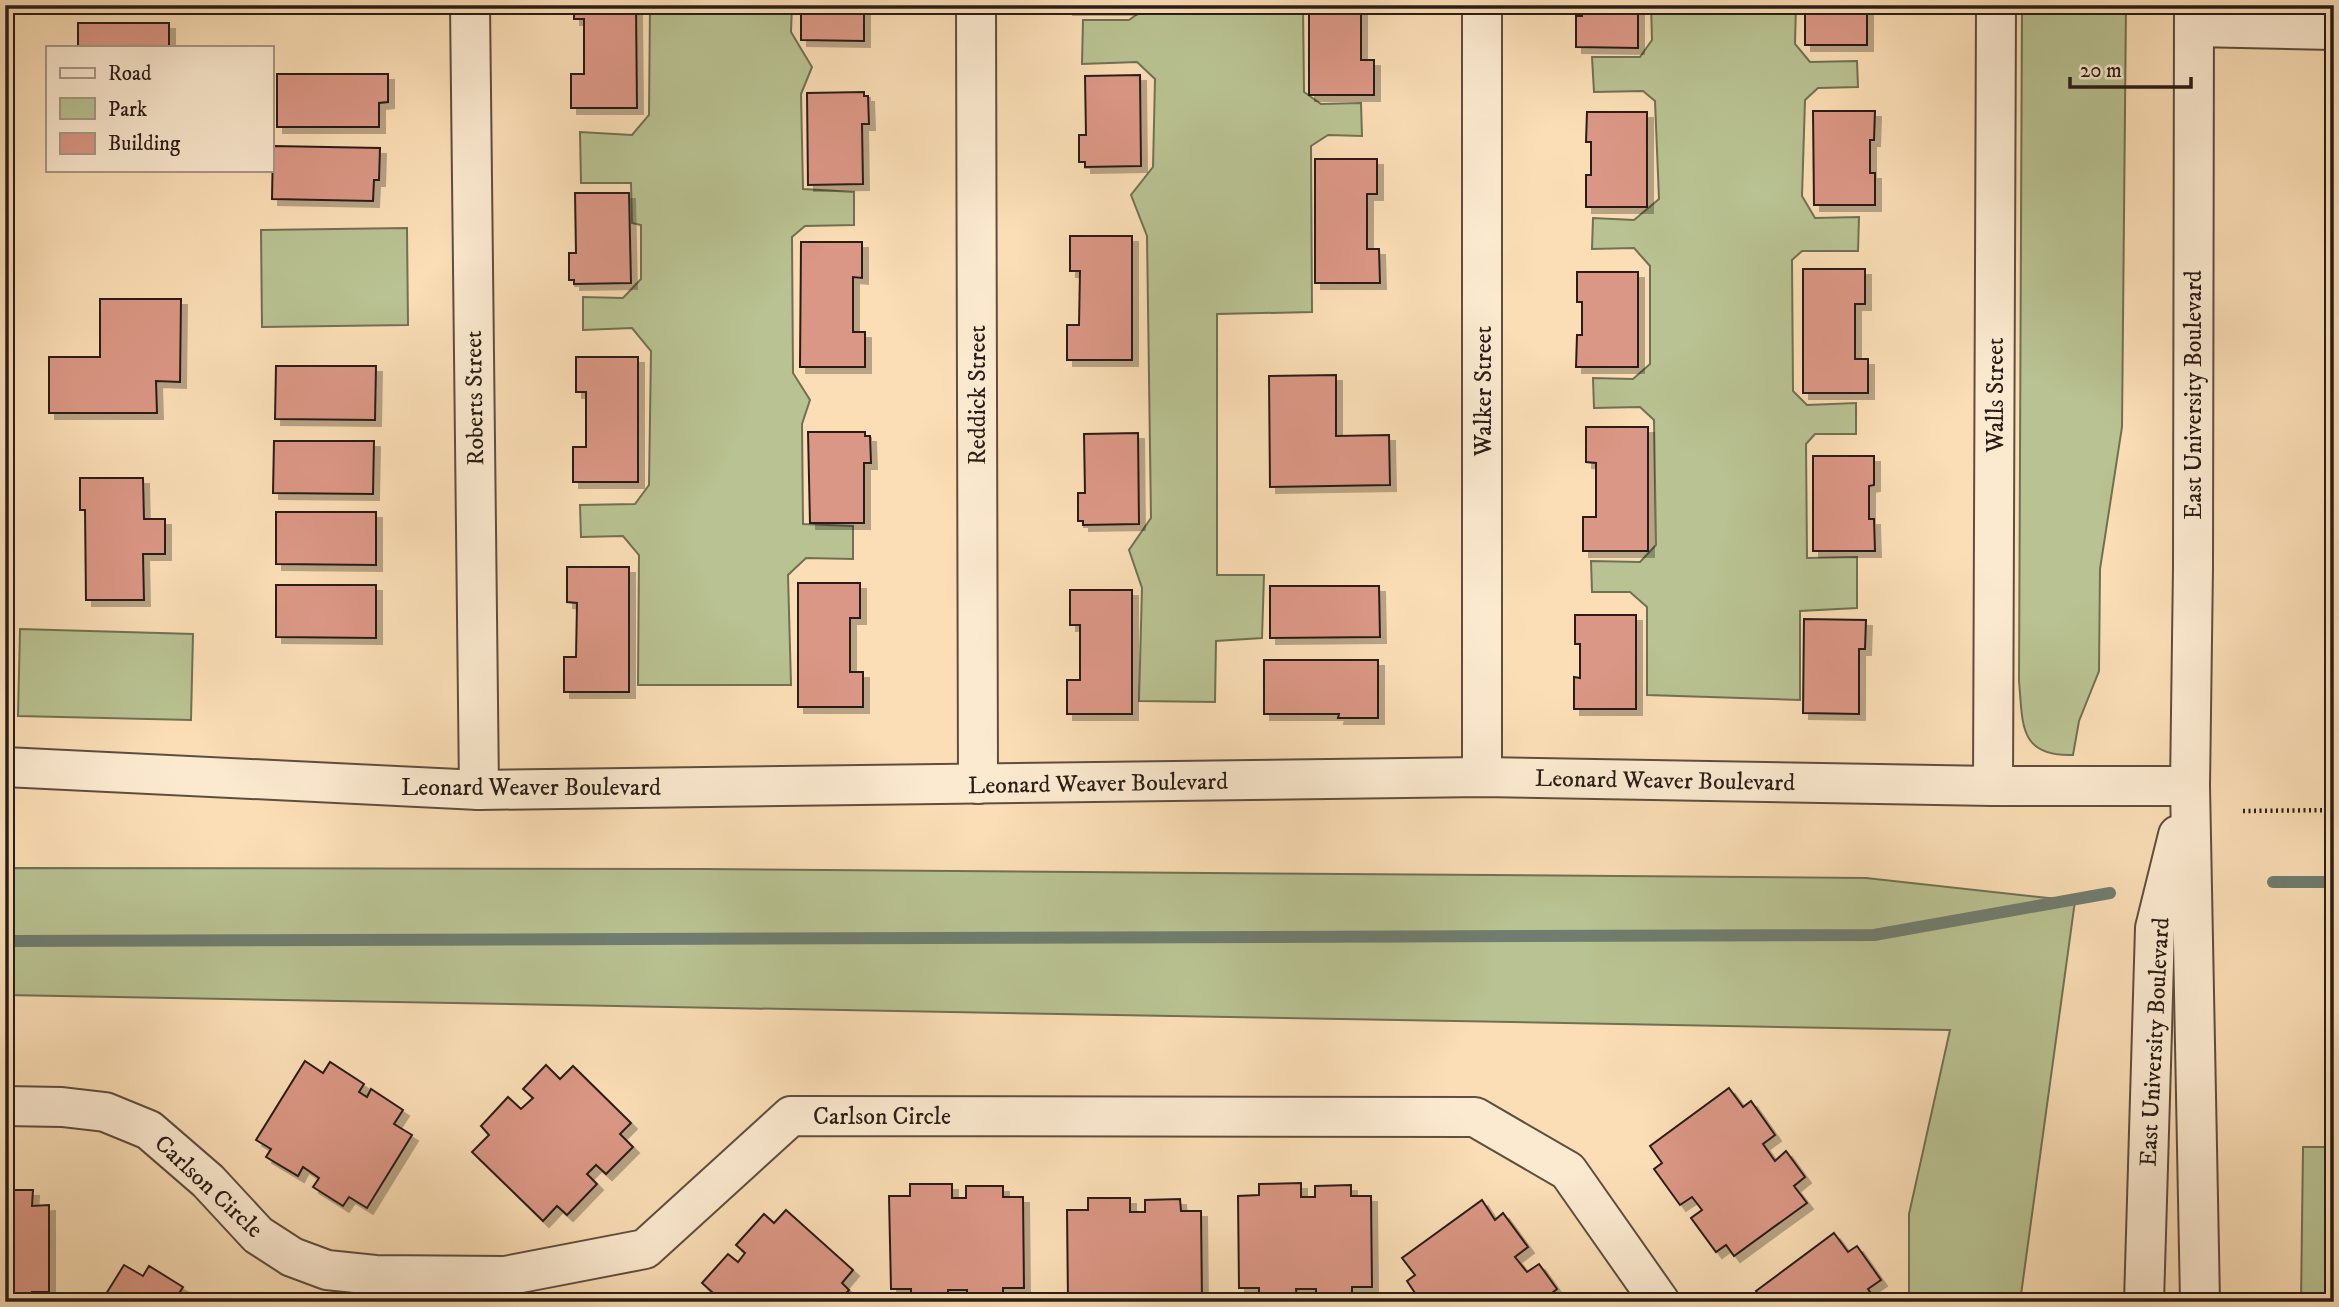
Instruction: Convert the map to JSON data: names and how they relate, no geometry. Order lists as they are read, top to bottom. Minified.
{"streets":{"street":["Walker Street","Reddick Street","Walls Street","East University Boulevard","Roberts Street","Leonard Weaver Boulevard","Carlson Circle"]},"crossings":[["Walker Street","Leonard Weaver Boulevard"],["Reddick Street","Leonard Weaver Boulevard"],["Walls Street","Leonard Weaver Boulevard"],["East University Boulevard","Leonard Weaver Boulevard"],["Roberts Street","Leonard Weaver Boulevard"]],"legend":["Road","Park","Building"],"scale_bar":"20 m"}
